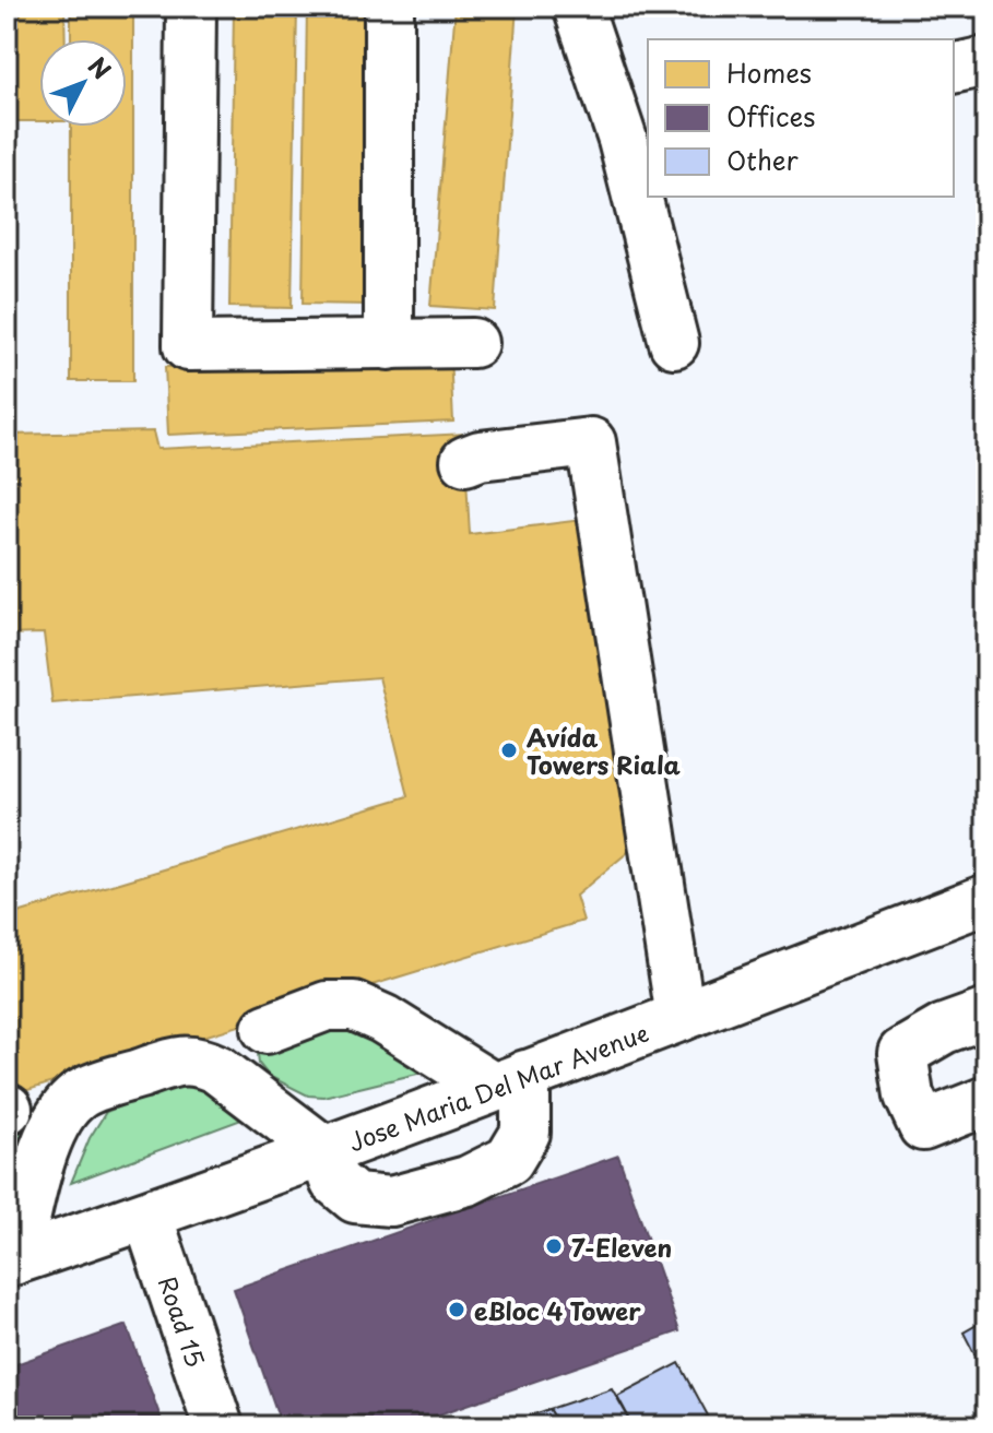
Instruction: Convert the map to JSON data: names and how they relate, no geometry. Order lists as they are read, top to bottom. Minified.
{"streets":{"street":["Jose Maria Del Mar Avenue","Road 15"]},"crossings":[["Jose Maria Del Mar Avenue","Road 15"]],"places":["Avída Towers Riala","7-Eleven","eBloc 4 Tower"],"legend":["Homes","Offices","Other"],"north":"top right"}
